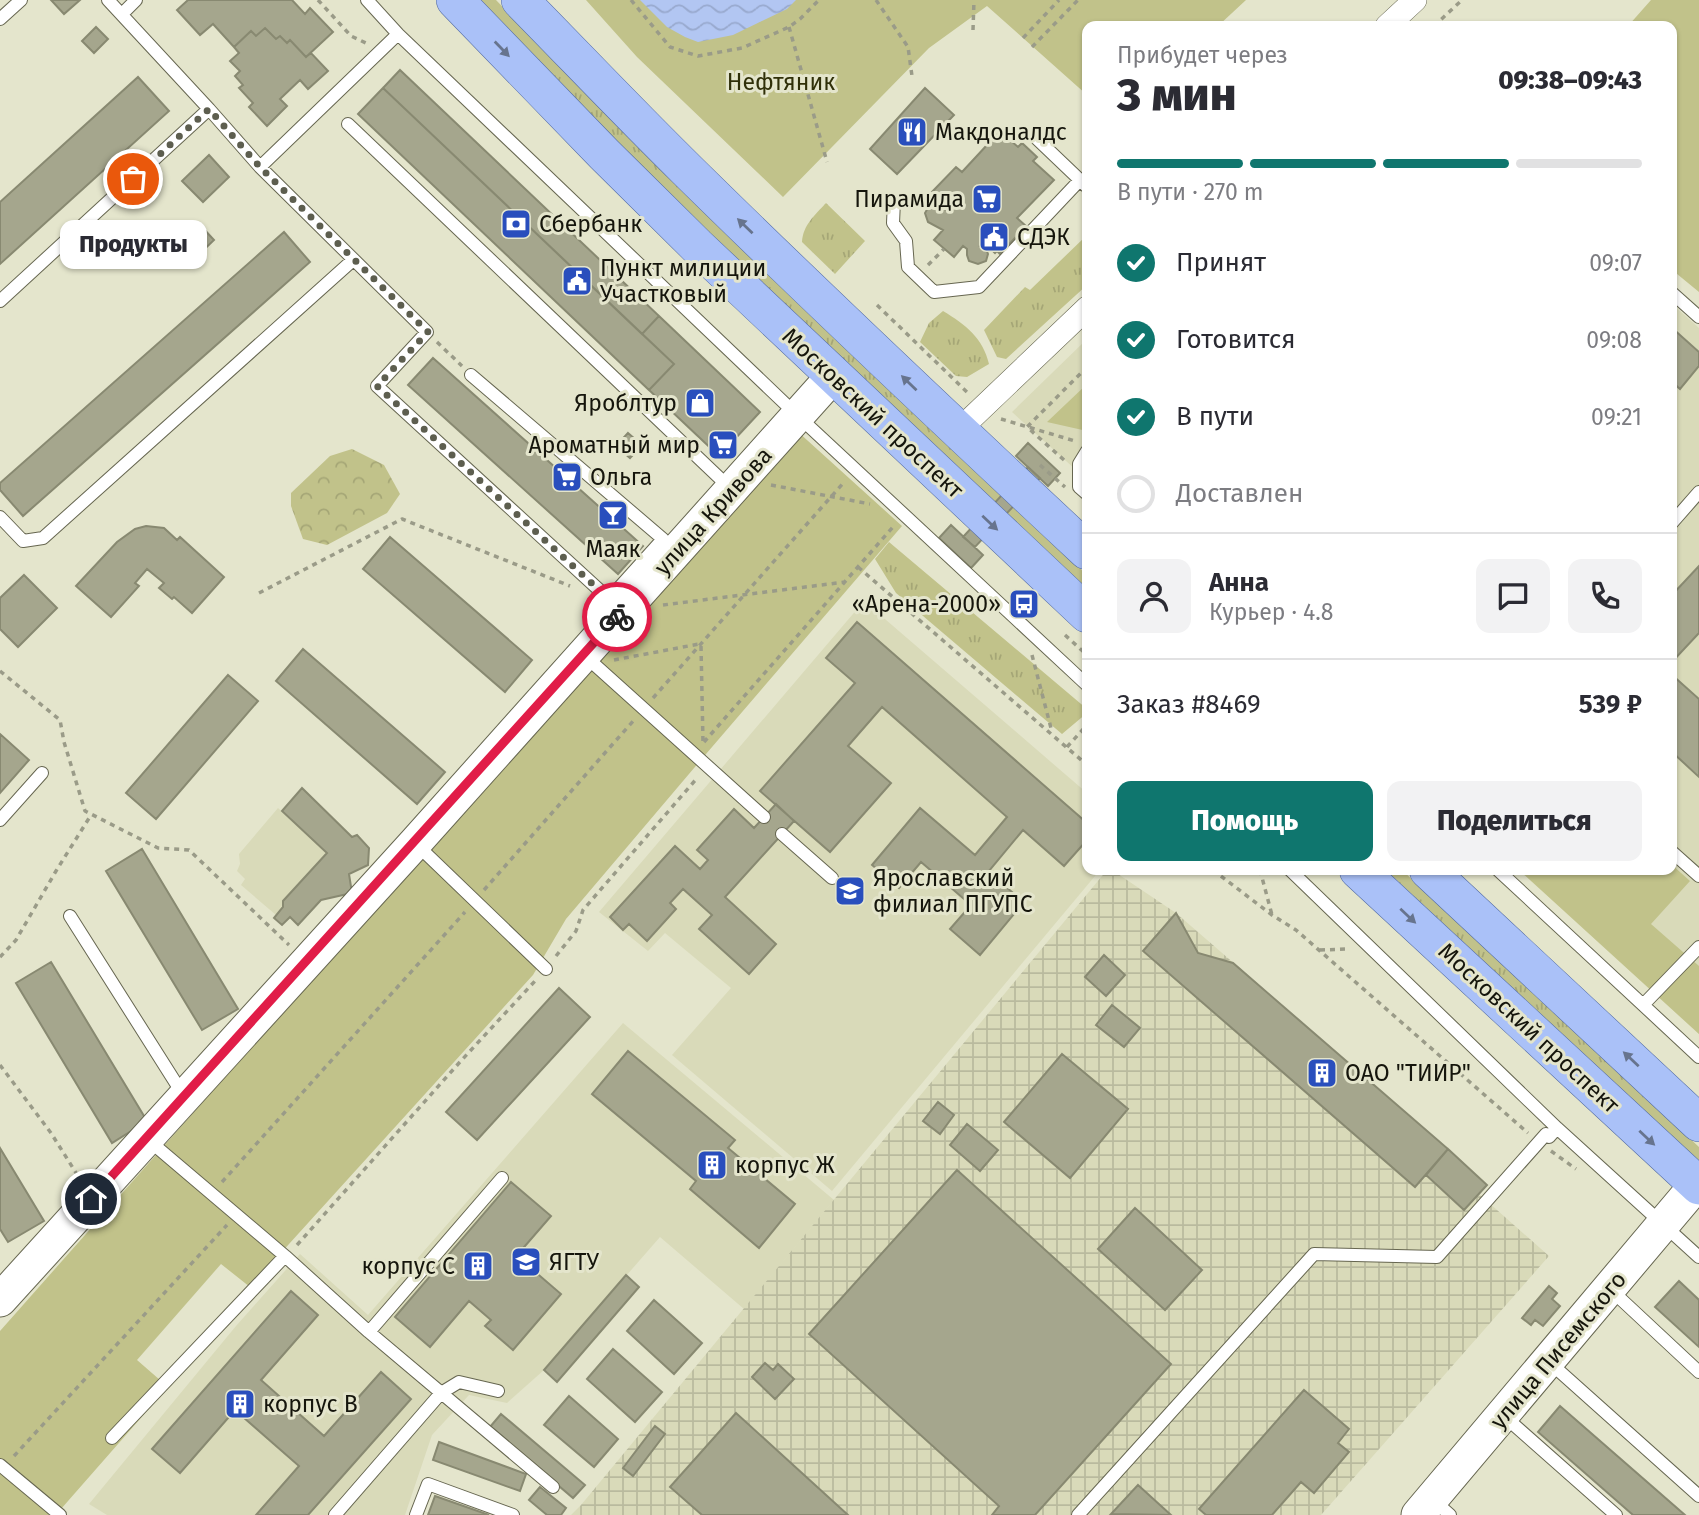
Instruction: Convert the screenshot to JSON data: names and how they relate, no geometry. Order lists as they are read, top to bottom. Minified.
{"streets":{"main road":["Московский проспект"],"street":["улица Кривова","улица Писемского"]},"crossings":[["Московский проспект","улица Кривова"],["Московский проспект","улица Писемского"]],"parks":["Нефтяник"],"places":{"restaurant":["Макдоналдс"],"other":["Продукты"],"supermarket":["Пирамида","Ароматный мир","Ольга"],"bank":["Сбербанк"],"public building":["СДЭК","Пункт милиции Участковый"],"shop":["Яроблтур"],"bar":["Маяк"],"bus stop":["«Арена-2000»"],"school or university":["Ярославский филиал ПГУПС","ЯГТУ"],"building":["ОАО \"ТИИР\"","корпус Ж","корпус С","корпус В"]},"page":{"heading":["3 мин","Прибудет через","09:38–09:43"],"panel":["Анна","Курьер · 4.8","Заказ #8469","539 ₽"],"bar":"В пути · 270 m","bubble":"Продукты","list":[["Принят","09:07"],["Готовится","09:08"],["В пути","09:21"],"Доставлен"],"buttons":["Помощь","Поделиться"]}}
